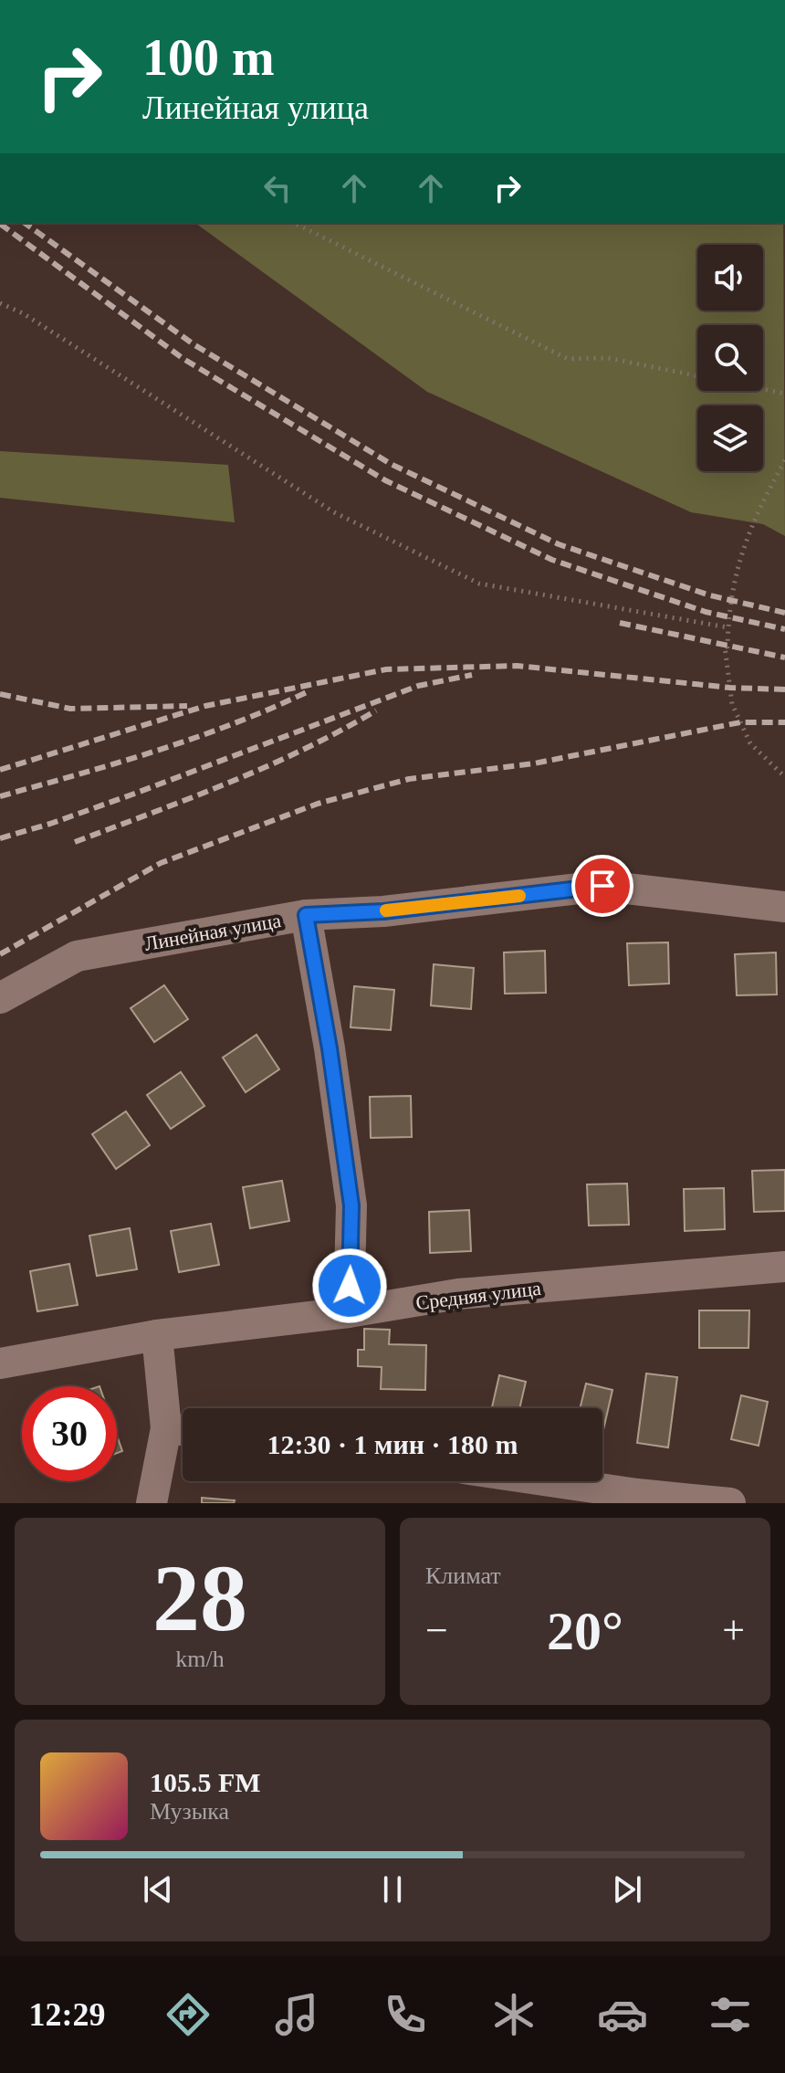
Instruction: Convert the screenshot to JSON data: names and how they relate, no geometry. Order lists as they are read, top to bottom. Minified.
{"streets":{"street":["Линейная улица","Средняя улица"]},"page":{"turn":["100 m","Линейная улица"],"limit":"30","trip":"12:30 · 1 мин · 180 m","tile":[["28","km/h"],"Климат"],"heat":["−","20°","+"],"song":["105.5 FM","Музыка"],"tabs":"12:29"}}
